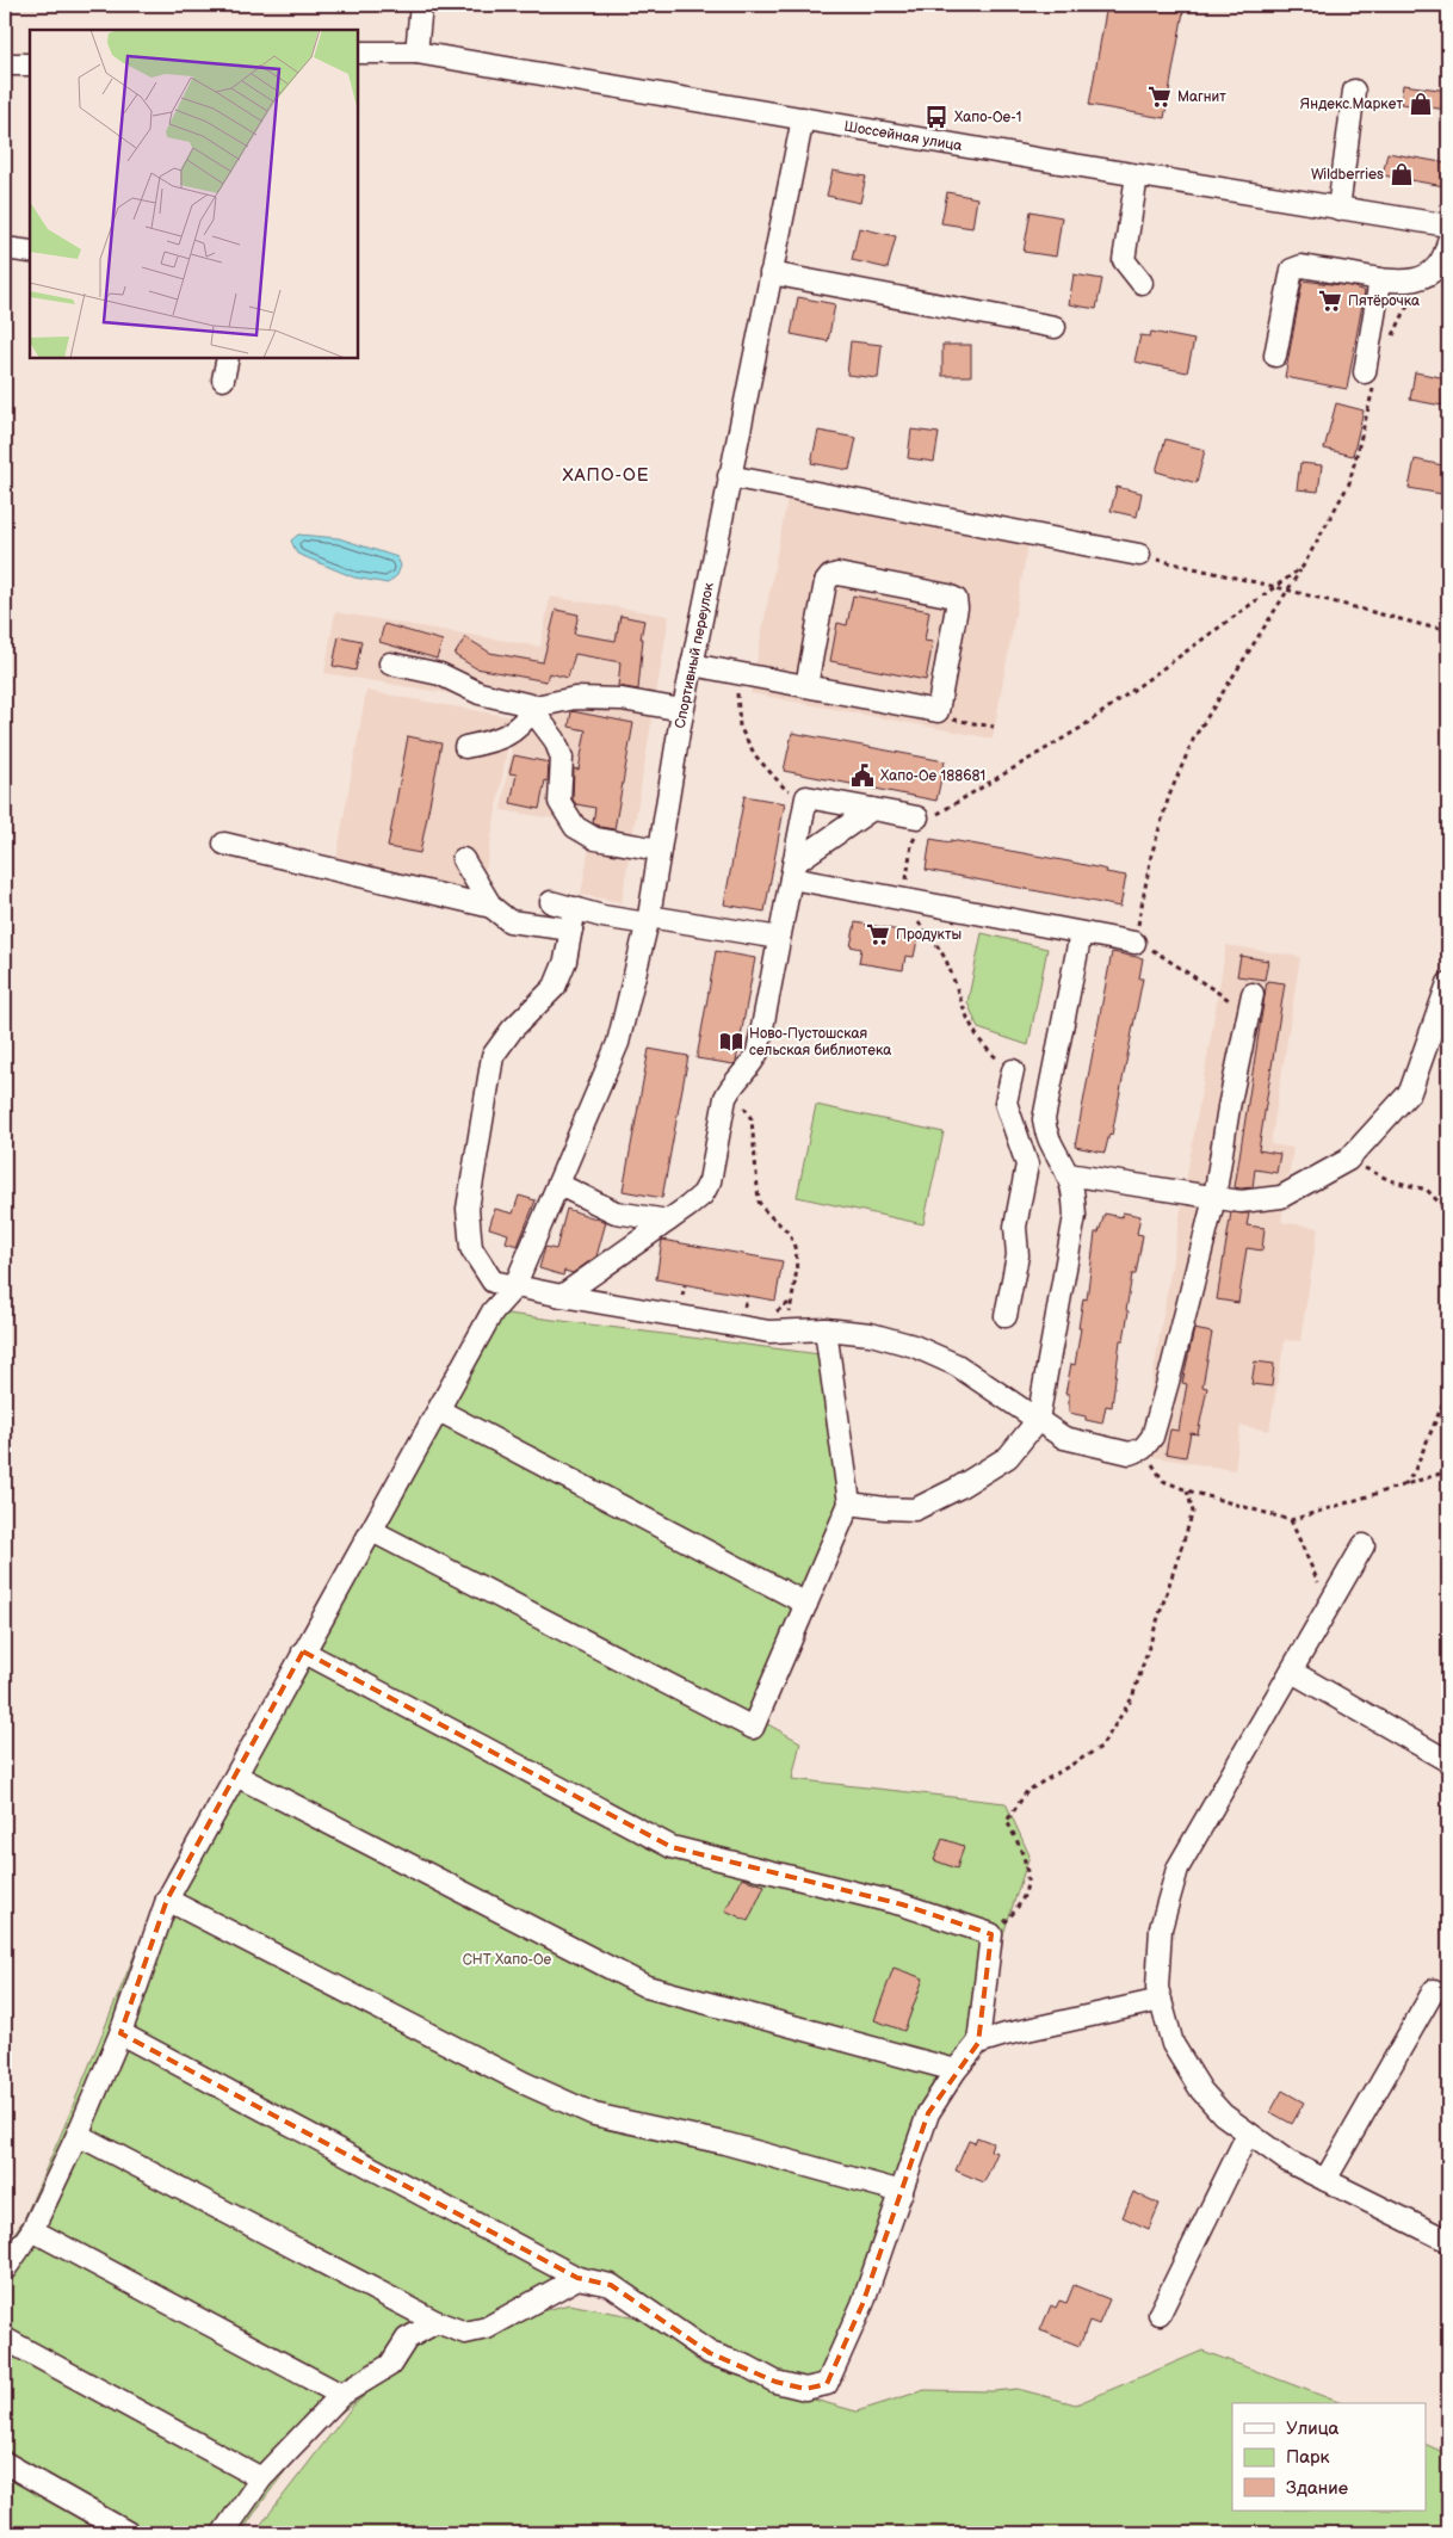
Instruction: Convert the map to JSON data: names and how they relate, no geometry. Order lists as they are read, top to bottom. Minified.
{"streets":{"street":["Шоссейная улица","Спортивный переулок"]},"crossings":[["Шоссейная улица","Спортивный переулок"]],"districts":["ХАПО-ОЕ"],"parks":["СНТ Хапо-Ое"],"places":{"supermarket":["Магнит","Пятёрочка","Продукты"],"shop":["Яндекс.Маркет","Wildberries"],"bus stop":["Хапо-Ое-1"],"public building":["Хапо-Ое 188681"],"library":["Ново-Пустошская сельская библиотека"]},"legend":["Улица","Парк","Здание"]}
